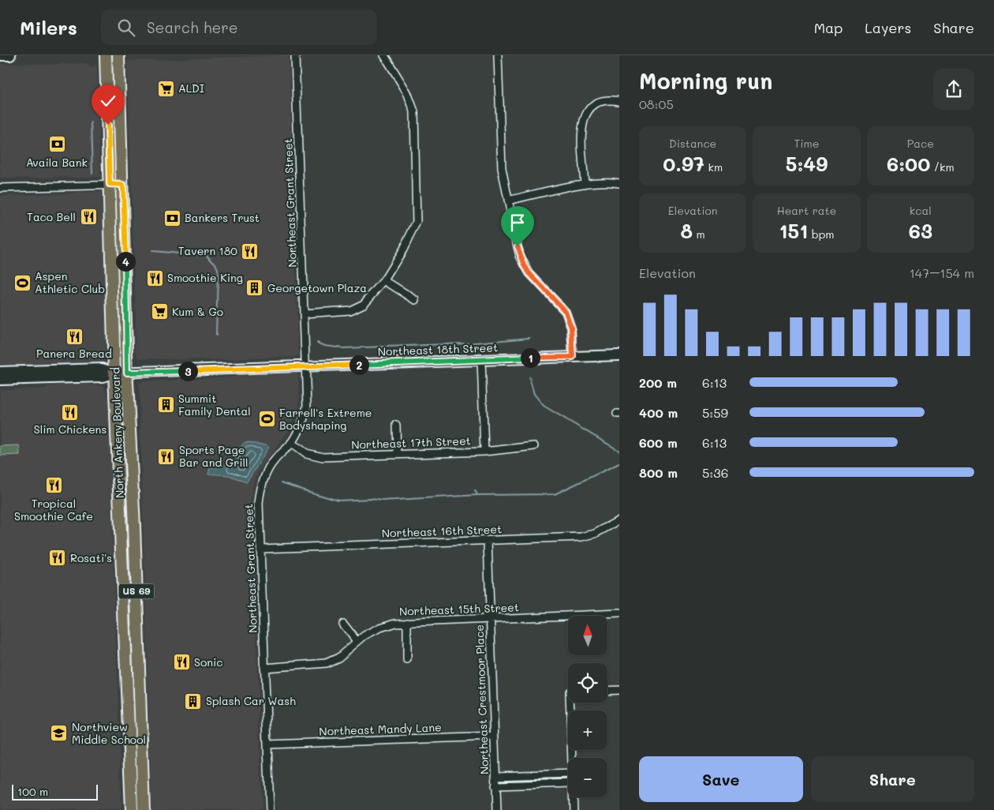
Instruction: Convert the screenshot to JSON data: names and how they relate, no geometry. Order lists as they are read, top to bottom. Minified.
{"streets":{"main road":["Northeast 18th Street","North Ankeny Boulevard","US 69"],"street":["Northeast Grant Street","Northeast 17th Street","Northeast 16th Street","Northeast 15th Street","Northeast Crestmoor Place","Northeast Mandy Lane"]},"crossings":[["Northeast Grant Street","Northeast 18th Street"],["Northeast Grant Street","Northeast 17th Street"],["Northeast Grant Street","Northeast 16th Street"],["Northeast Grant Street","Northeast 15th Street"],["Northeast Grant Street","Northeast Mandy Lane"],["Northeast 18th Street","North Ankeny Boulevard"],["Northeast 16th Street","Northeast Crestmoor Place"],["Northeast 15th Street","Northeast Crestmoor Place"],["Northeast Crestmoor Place","Northeast Mandy Lane"]],"places":{"supermarket":["ALDI","Kum & Go"],"bank":["Availa Bank","Bankers Trust"],"restaurant":["Taco Bell","Tavern 180","Smoothie King","Panera Bread","Slim Chickens","Sports Page Bar and Grill","Tropical Smoothie Cafe","Rosati's","Sonic"],"sports":["Aspen Athletic Club","Farrell's Extreme Bodyshaping"],"building":["Georgetown Plaza","Summit Family Dental","Splash Car Wash"],"school or university":["Northview Middle School"]},"scale_bar":"100 m","north":"top","page":{"header":"Milers","search":"Search here","nav":["Map","Layers","Share"],"heading":["Morning run","08:05"],"stats":[["Distance","0.97 km"],["Time","5:49"],["Pace","6:00 /km"],["Elevation","8 m"],["Heart rate","151 bpm"],["kcal","63"]],"pins":["4","1","2","3"],"chart":["Elevation","147–154 m"],"list":[{"name":"200 m","note":"6:13"},{"name":"400 m","note":"5:59"},{"name":"600 m","note":"6:13"},{"name":"800 m","note":"5:36"}],"map_buttons":["+","−"],"buttons":["Save","Share"],"scale":"100 m"}}
